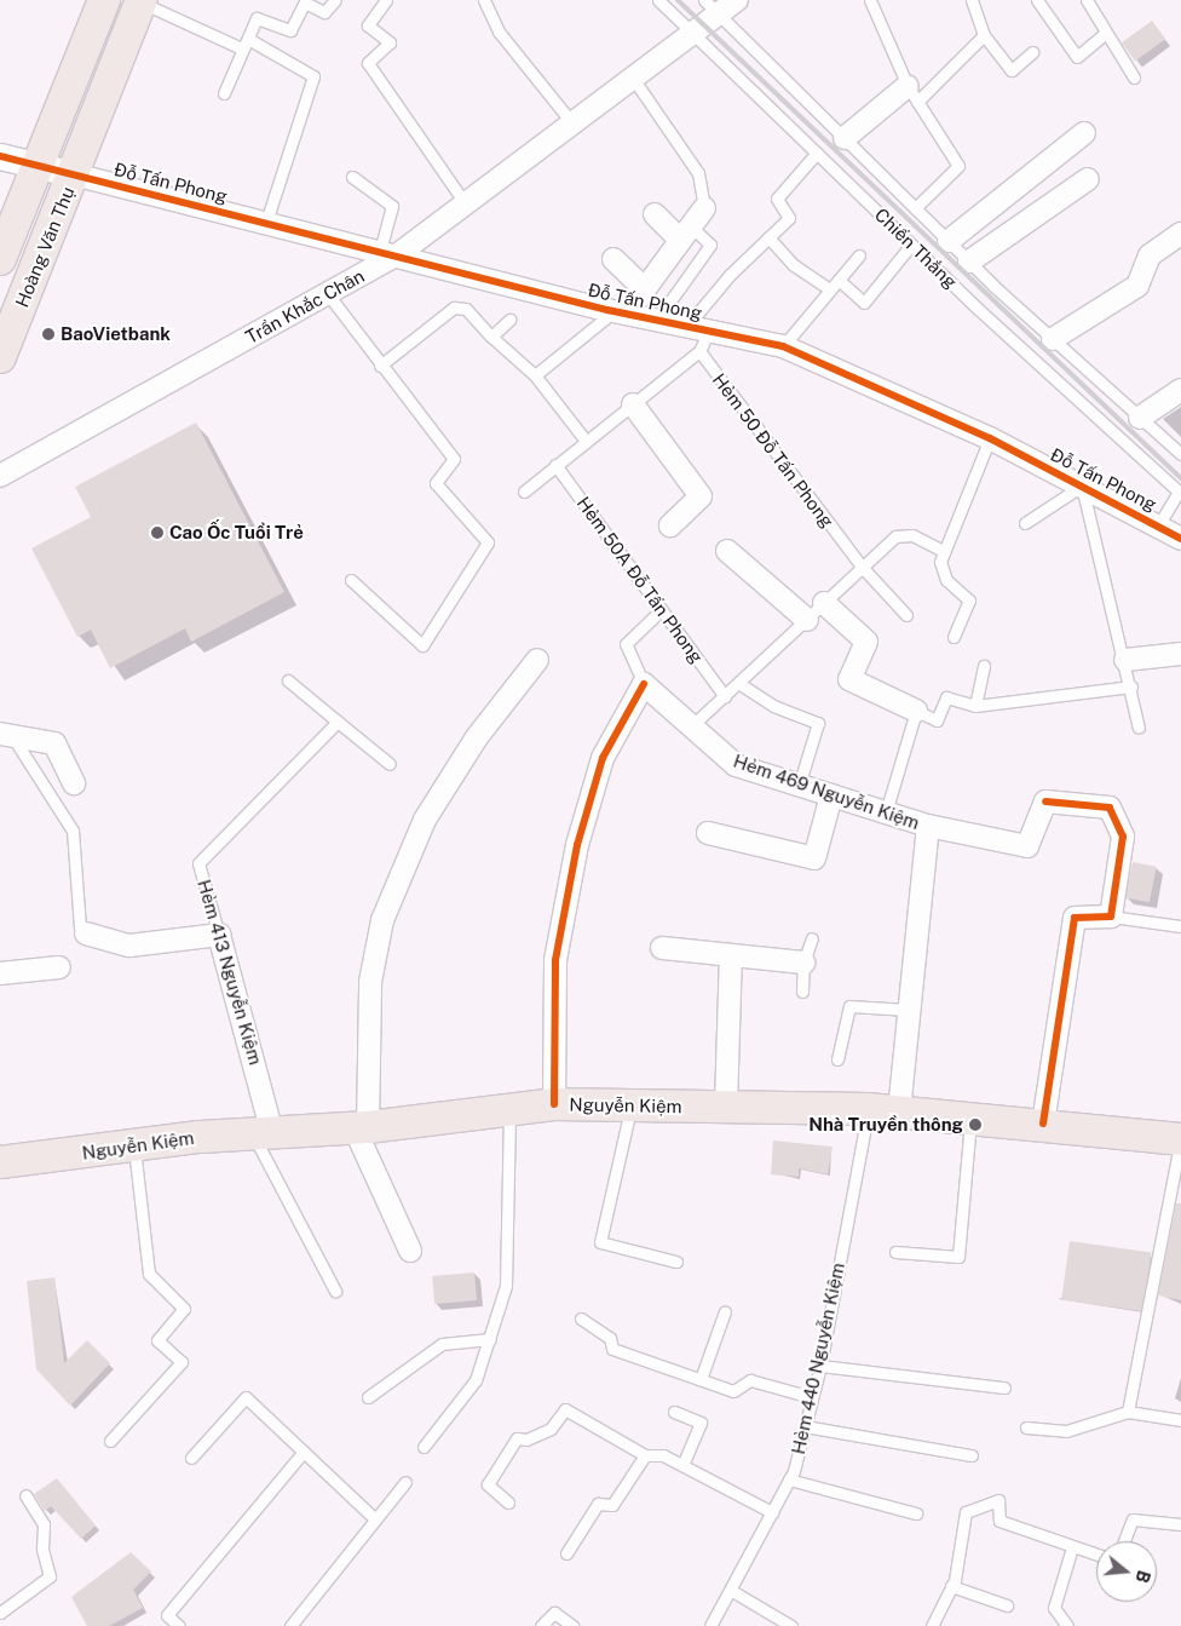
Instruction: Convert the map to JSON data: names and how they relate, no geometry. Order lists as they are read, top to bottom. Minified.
{"streets":{"main road":["Hoàng Văn Thụ","Nguyễn Kiệm"],"street":["Đỗ Tấn Phong","Trần Khắc Chân","Hẻm 469 Nguyễn Kiệm","Hẻm 413 Nguyễn Kiệm"],"lane":["Chiến Thắng","Hẻm 50 Đỗ Tấn Phong","Hẻm 50A Đỗ Tấn Phong","Hẻm 440 Nguyễn Kiệm"]},"crossings":[["Đỗ Tấn Phong","Hoàng Văn Thụ"],["Đỗ Tấn Phong","Chiến Thắng"],["Đỗ Tấn Phong","Trần Khắc Chân"],["Chiến Thắng","Trần Khắc Chân"],["Hẻm 469 Nguyễn Kiệm","Nguyễn Kiệm"],["Hẻm 413 Nguyễn Kiệm","Nguyễn Kiệm"],["Nguyễn Kiệm","Hẻm 440 Nguyễn Kiệm"]],"places":["BaoVietbank","Cao Ốc Tuổi Trẻ","Nhà Truyền thông"],"north":"right"}
